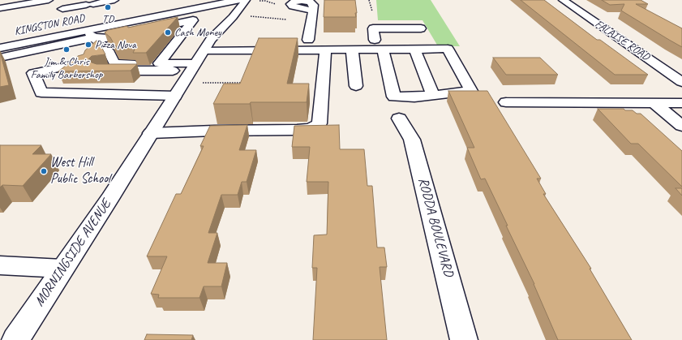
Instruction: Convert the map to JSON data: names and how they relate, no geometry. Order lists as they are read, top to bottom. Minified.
{"streets":{"main road":["KINGSTON ROAD","FALAISE ROAD","RODDA BOULEVARD","MORNINGSIDE AVENUE"]},"crossings":[["KINGSTON ROAD","MORNINGSIDE AVENUE"]],"places":["TD","Cash Money","Pizza Nova","Jim & Chris Family Barbershop","West Hill Public School"]}
